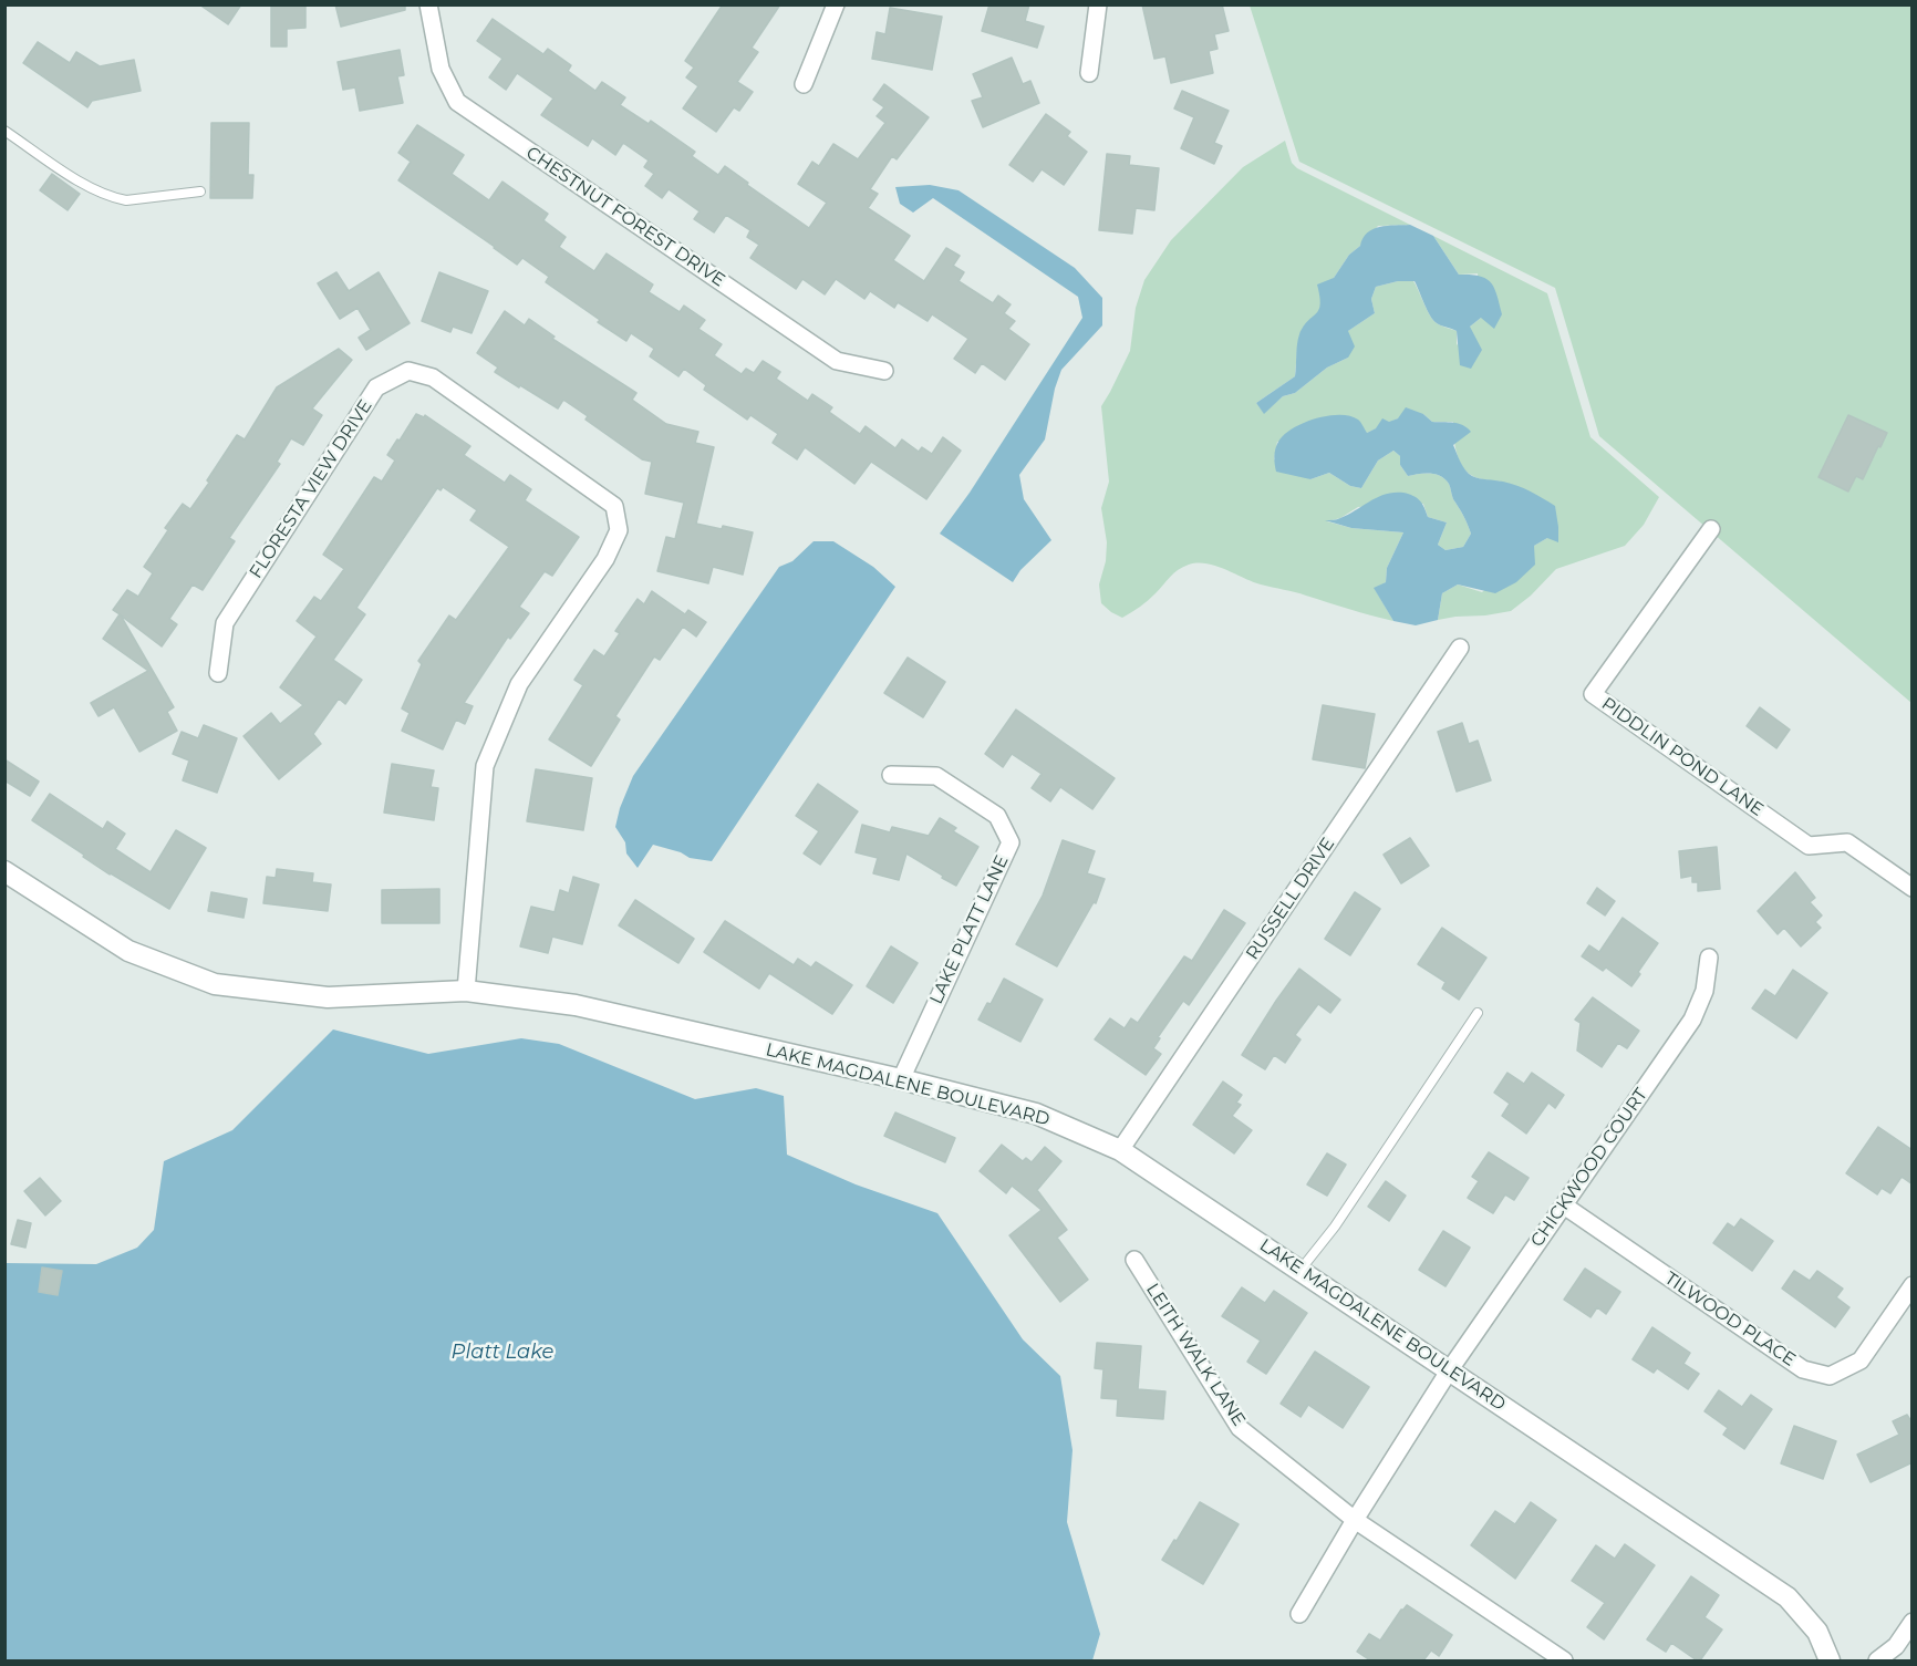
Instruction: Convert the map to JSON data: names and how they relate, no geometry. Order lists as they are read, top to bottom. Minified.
{"streets":{"street":["CHESTNUT FOREST DRIVE","FLORESTA VIEW DRIVE","PIDDLIN POND LANE","RUSSELL DRIVE","LAKE PLATT LANE","LAKE MAGDALENE BOULEVARD","CHICKWOOD COURT","TILWOOD PLACE","LEITH WALK LANE"]},"crossings":[["FLORESTA VIEW DRIVE","LAKE MAGDALENE BOULEVARD"],["RUSSELL DRIVE","LAKE MAGDALENE BOULEVARD"],["LAKE PLATT LANE","LAKE MAGDALENE BOULEVARD"],["LAKE MAGDALENE BOULEVARD","CHICKWOOD COURT"],["CHICKWOOD COURT","TILWOOD PLACE"]],"water":["Platt Lake"]}
